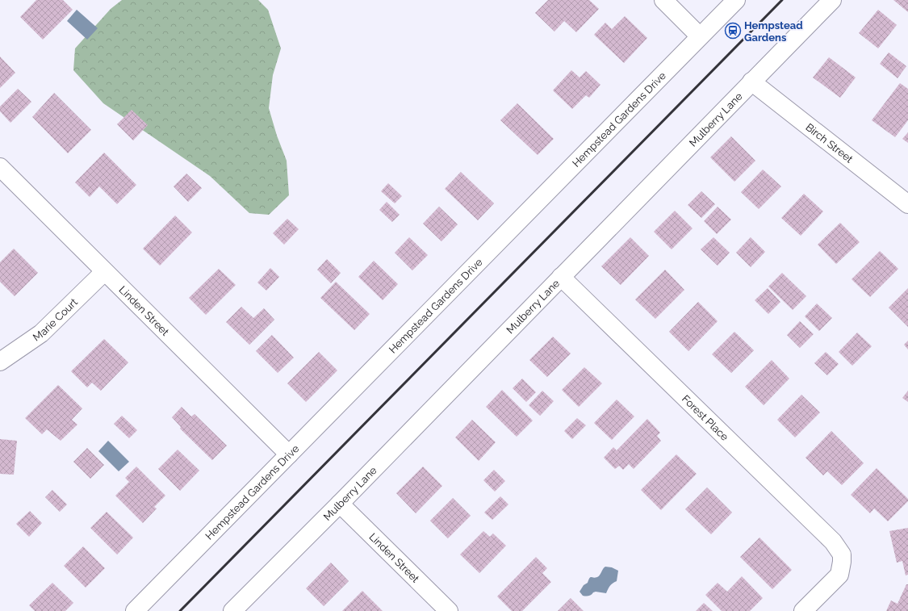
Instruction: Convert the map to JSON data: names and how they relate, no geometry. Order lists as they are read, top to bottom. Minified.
{"streets":{"street":["Hempstead Gardens Drive","Mulberry Lane","Birch Street","Linden Street","Marie Court","Forest Place"]},"crossings":[["Hempstead Gardens Drive","Linden Street"],["Mulberry Lane","Birch Street"],["Mulberry Lane","Linden Street"],["Mulberry Lane","Forest Place"],["Linden Street","Marie Court"]],"places":{"station":["Hempstead Gardens"]}}
